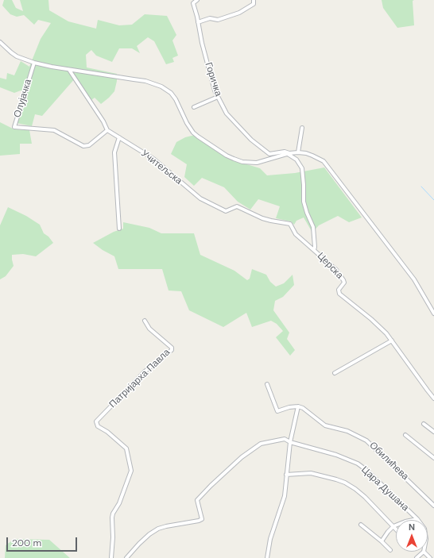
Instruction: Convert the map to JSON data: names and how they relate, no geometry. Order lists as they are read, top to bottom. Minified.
{"streets":{"street":["Горичка","Олујачка","Учитељска","Церска","Патријарха Павла","Обилићева","Цара Душана"]},"crossings":[["Олујачка","Учитељска"],["Учитељска","Церска"]],"scale_bar":"200 m","north":"top"}
